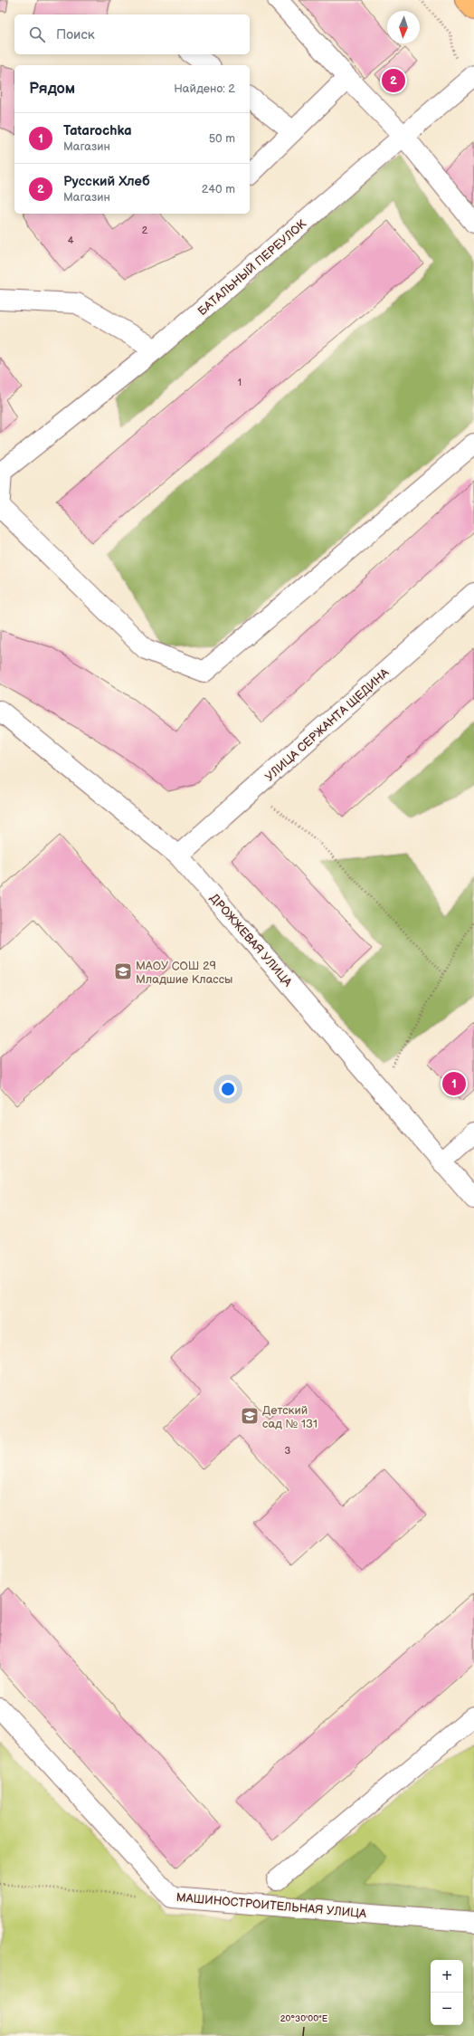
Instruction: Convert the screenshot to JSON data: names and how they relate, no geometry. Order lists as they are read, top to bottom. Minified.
{"streets":{"street":["БАТАЛЬНЫЙ ПЕРЕУЛОК","УЛИЦА СЕРЖАНТА ЩЕДИНА","ДРОЖЖЕВАЯ УЛИЦА","МАШИНОСТРОИТЕЛЬНАЯ УЛИЦА"]},"crossings":[["УЛИЦА СЕРЖАНТА ЩЕДИНА","ДРОЖЖЕВАЯ УЛИЦА"]],"places":{"school or university":["МАОУ СОШ 29 Младшие Классы","Детский сад № 131"]},"house_numbers":["2","4","1","3"],"north":"bottom","page":{"search":"Поиск","heading":["Рядом","Найдено: 2"],"pins":["2","1"],"list":[{"mark":"1","name":"Tatarochka","note":"Магазин","value":"50 m"},{"mark":"2","name":"Русский Хлеб","note":"Магазин","value":"240 m"}],"map_buttons":["+","−"]},"coordinates":["20°30'00\"E"]}
